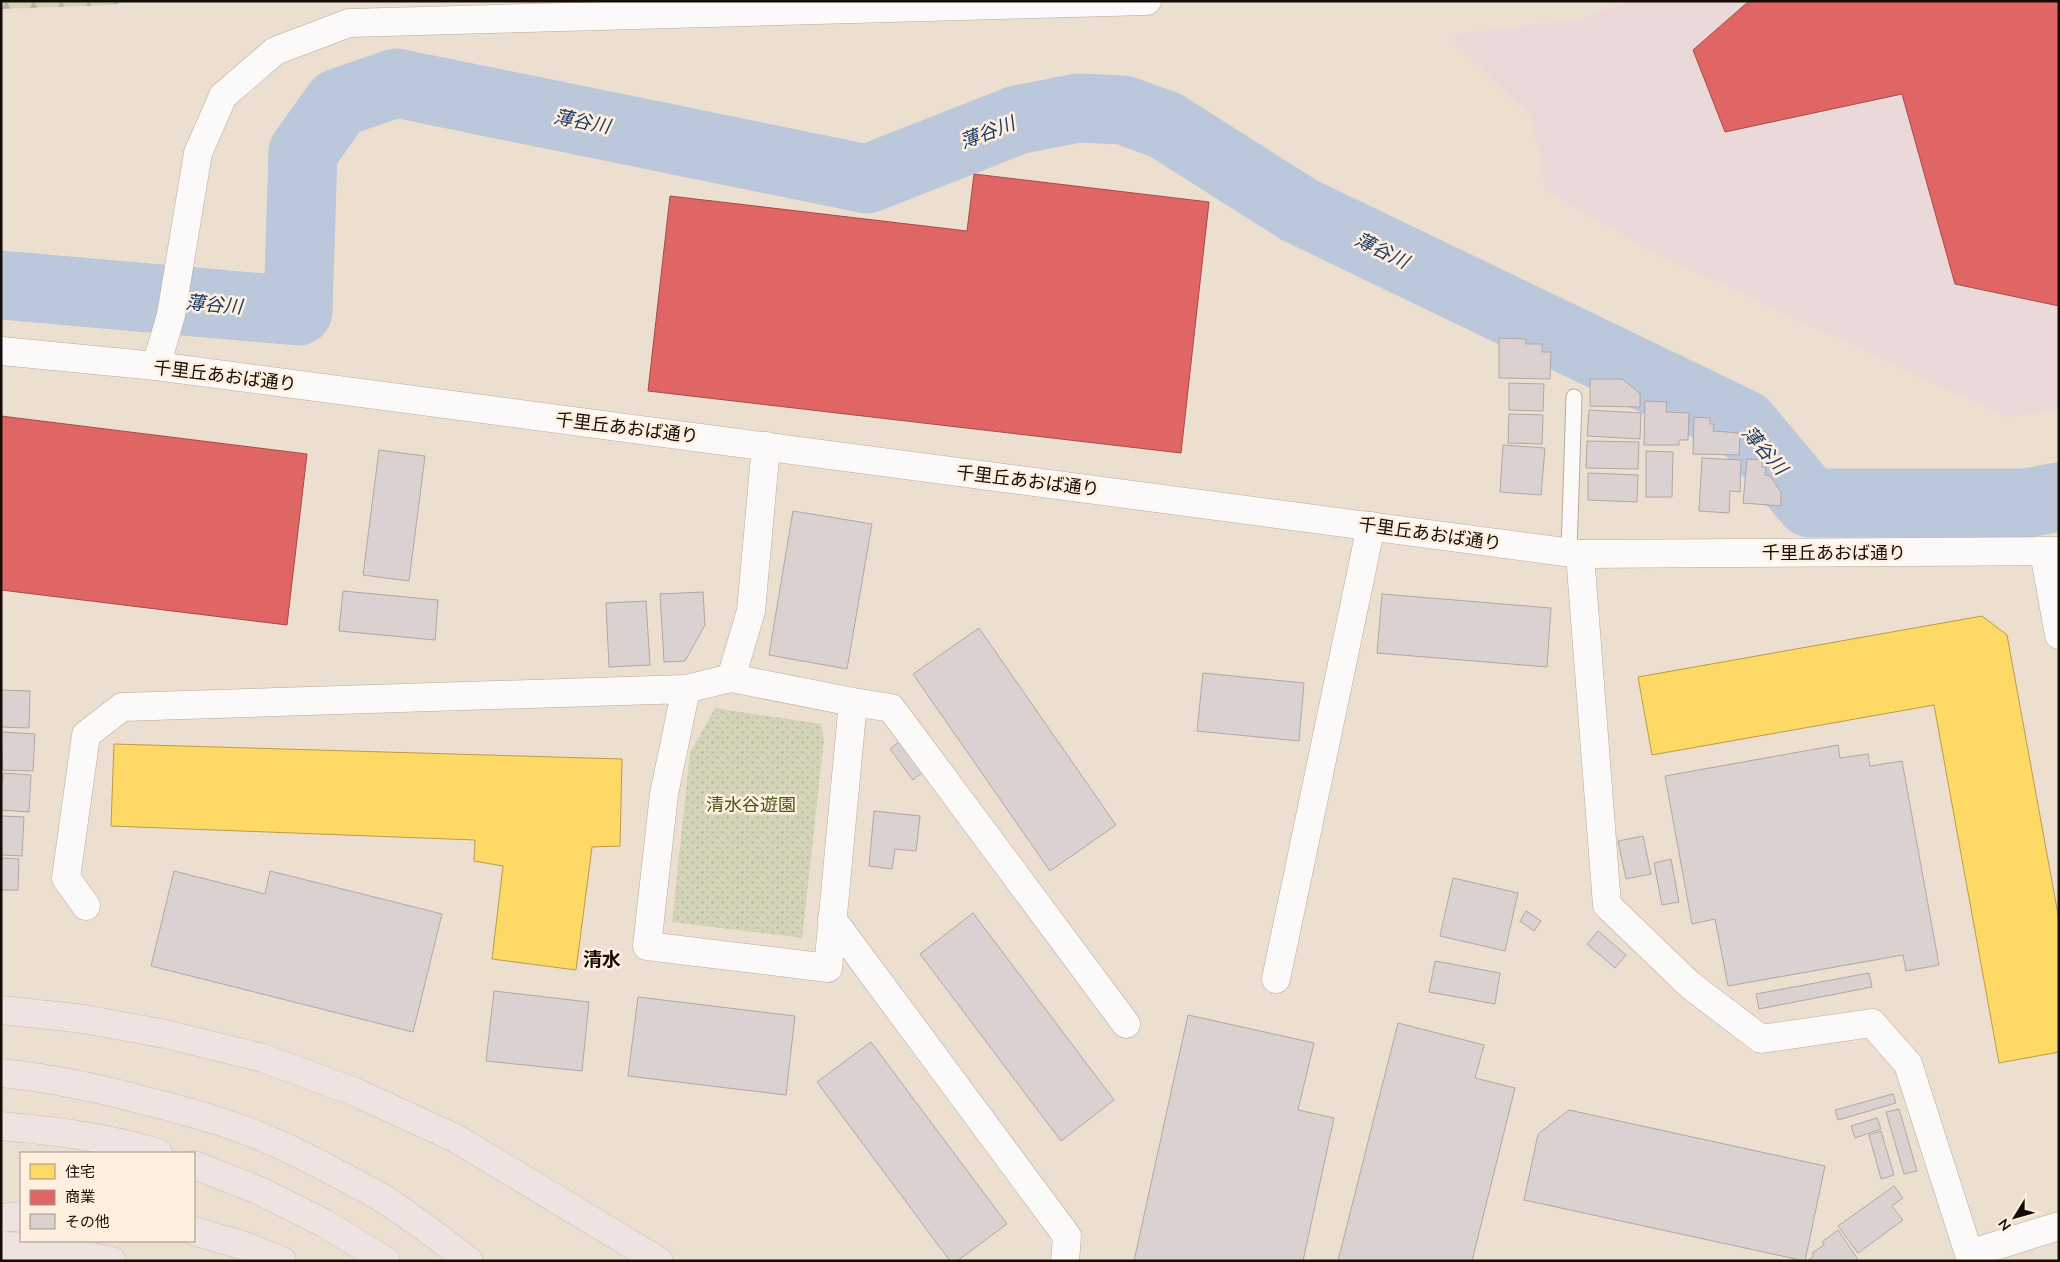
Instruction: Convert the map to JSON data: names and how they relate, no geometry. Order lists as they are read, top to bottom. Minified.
{"streets":{"street":["千里丘あおば通り"]},"districts":["清水"],"water":["薄谷川"],"parks":["清水谷遊園"],"legend":["住宅","商業","その他"],"north":"bottom left"}
